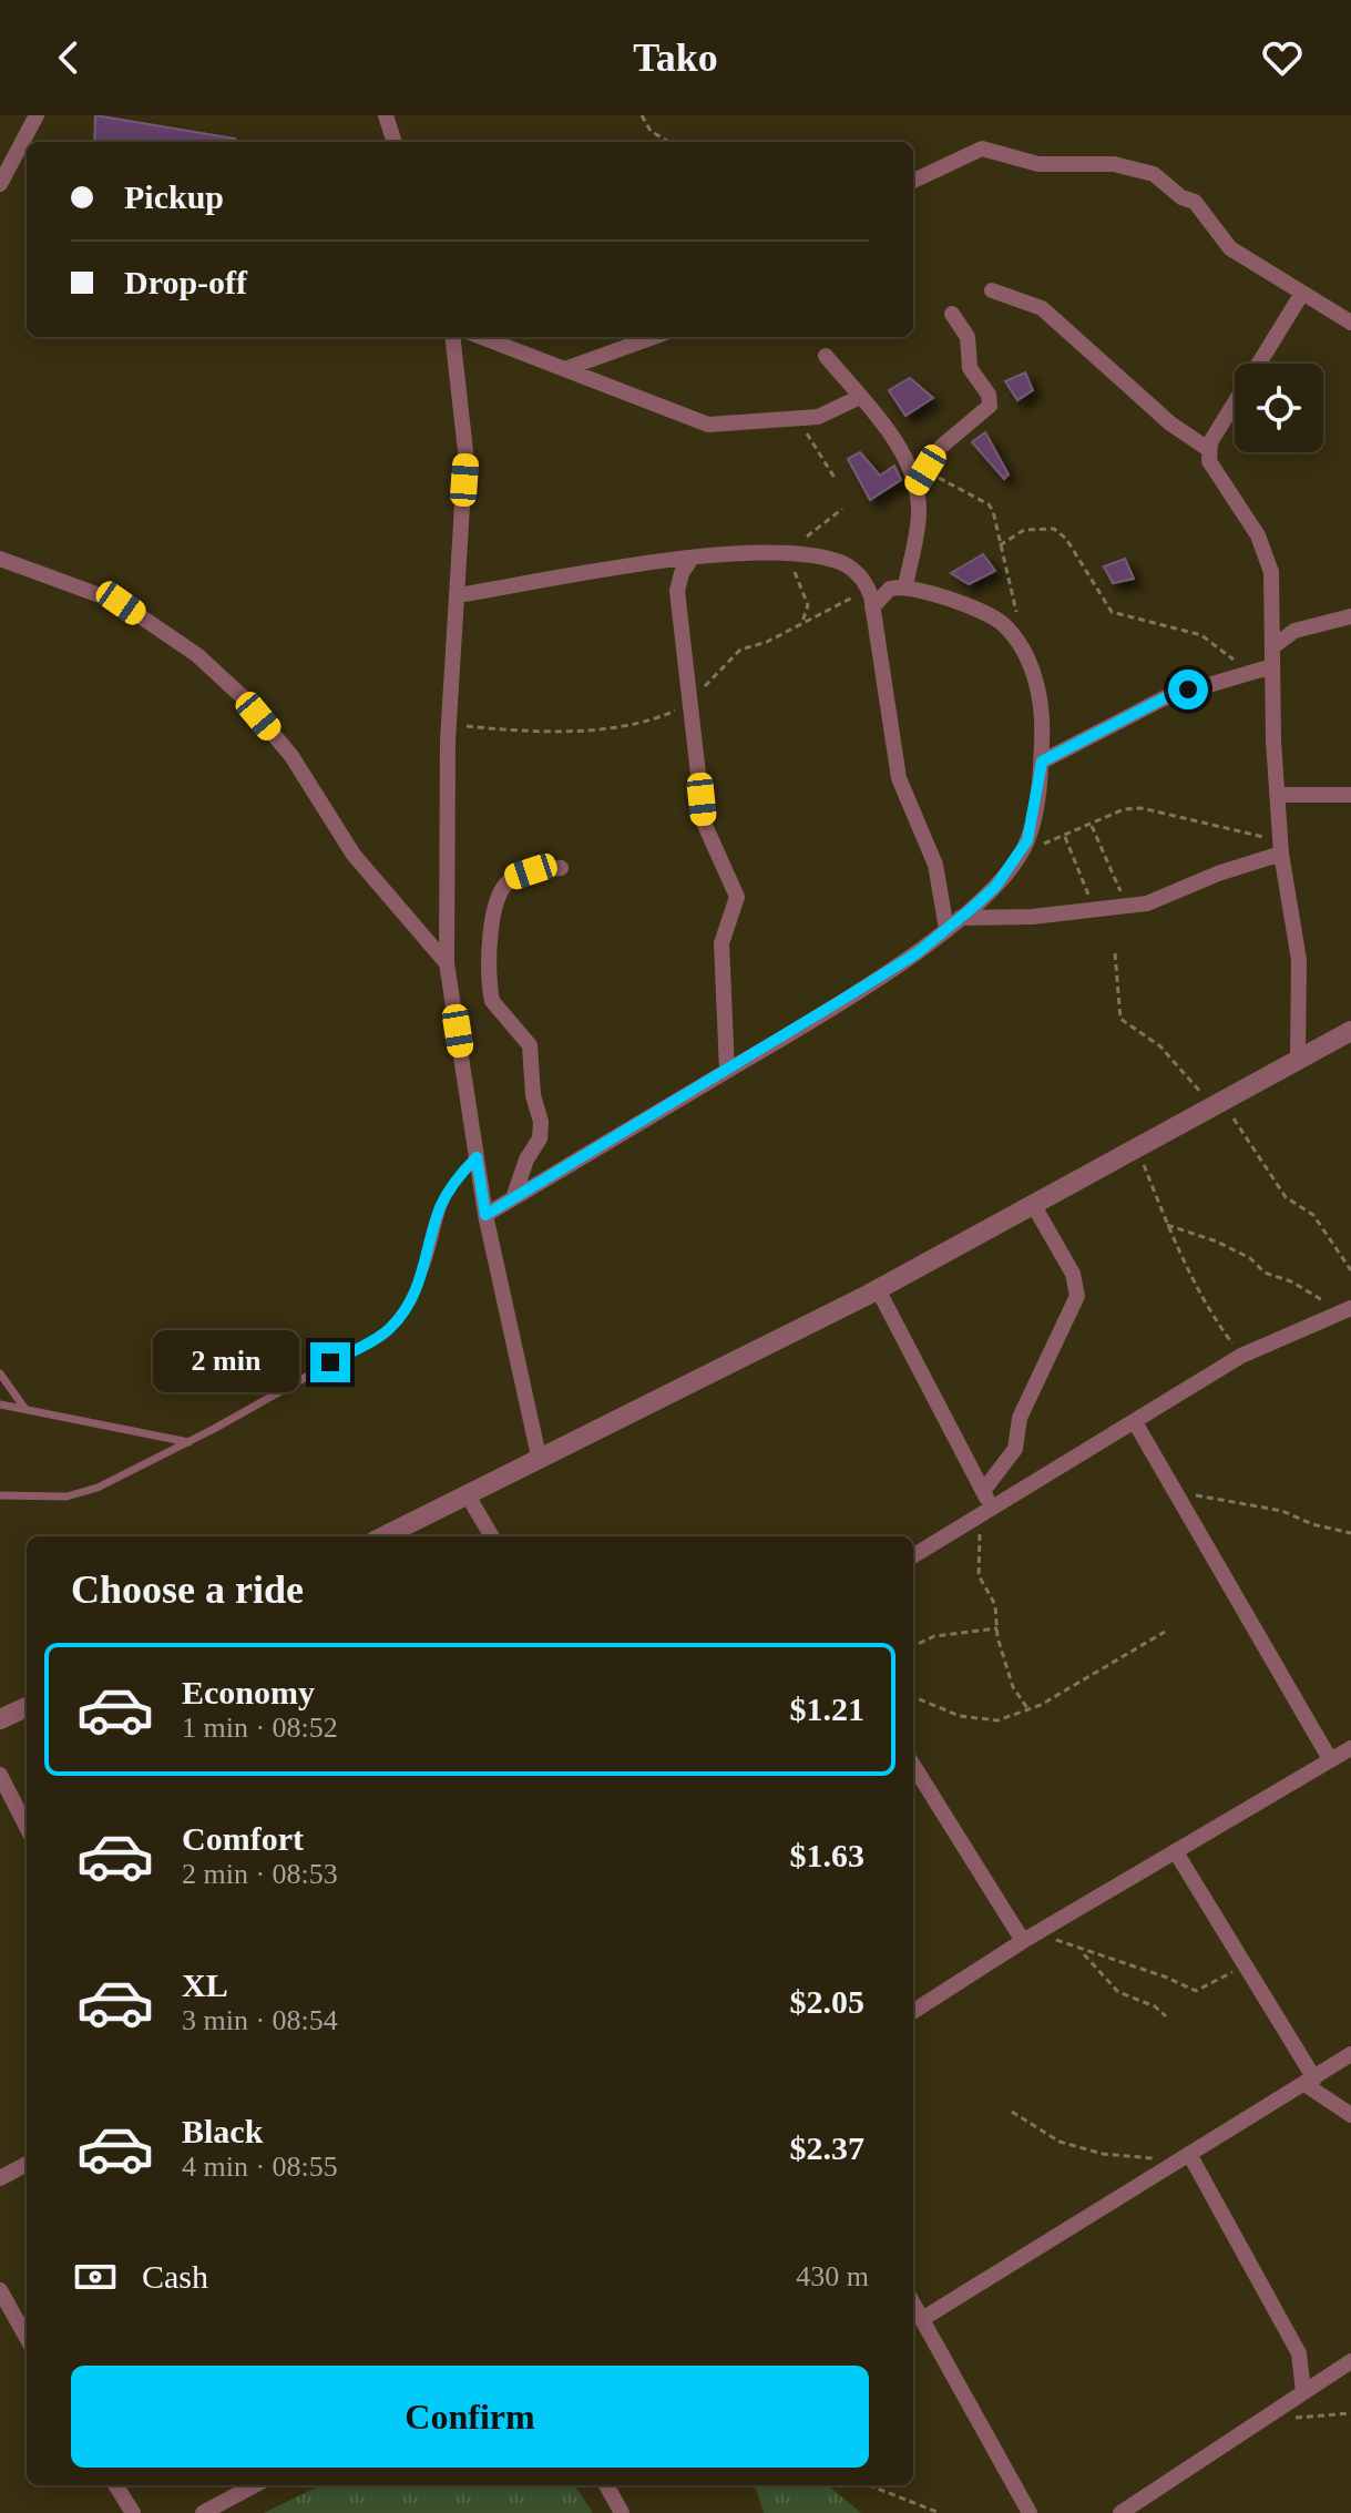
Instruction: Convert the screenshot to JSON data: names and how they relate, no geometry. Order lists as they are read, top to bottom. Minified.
{"page":{"header":"Tako","banner":["Pickup","Drop-off"],"bubble":"2 min","heading":"Choose a ride","list":[{"name":"Economy","note":"1 min · 08:52","value":"$1.21"},{"name":"Comfort","note":"2 min · 08:53","value":"$1.63"},{"name":"XL","note":"3 min · 08:54","value":"$2.05"},{"name":"Black","note":"4 min · 08:55","value":"$2.37"}],"pay":["Cash","430 m"],"buttons":"Confirm"}}
